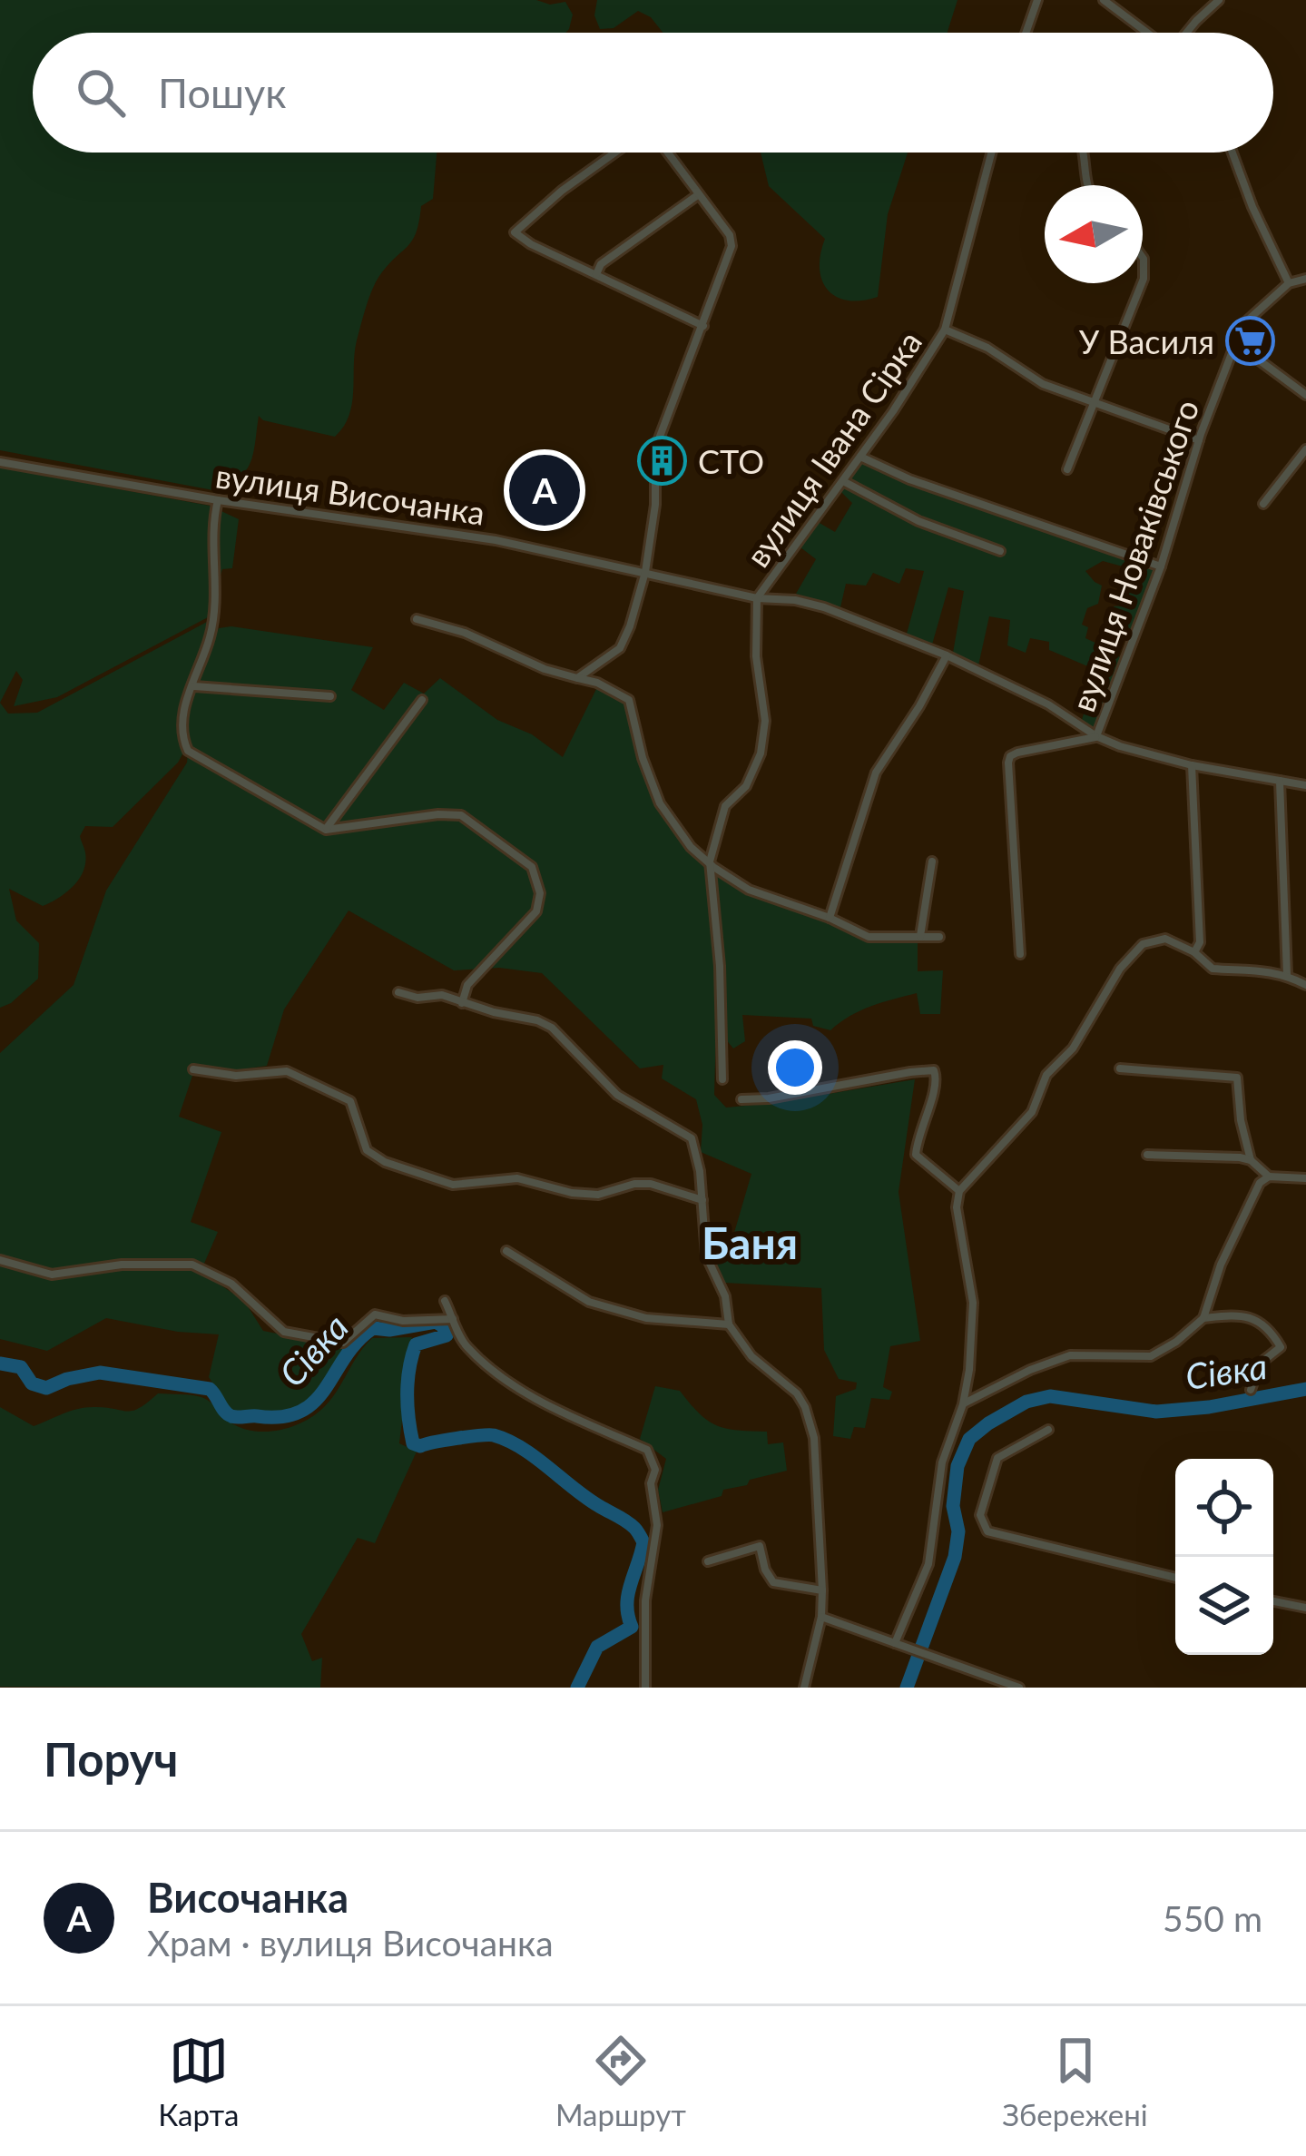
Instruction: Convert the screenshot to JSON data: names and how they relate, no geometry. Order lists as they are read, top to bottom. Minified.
{"streets":{"street":["вулиця Івана Сірка","вулиця Височанка","вулиця Новаківського"]},"crossings":[["вулиця Івана Сірка","вулиця Височанка"],["вулиця Височанка","вулиця Новаківського"]],"districts":["Баня"],"water":["Сівка"],"places":{"supermarket":["У Василя"],"building":["СТО"]},"north":"left","page":{"search":"Пошук","pins":"A","heading":"Поруч","list":[{"mark":"A","name":"Височанка","note":"Храм · вулиця Височанка","value":"550 m"}],"nav":["Карта","Маршрут","Збережені"]}}
